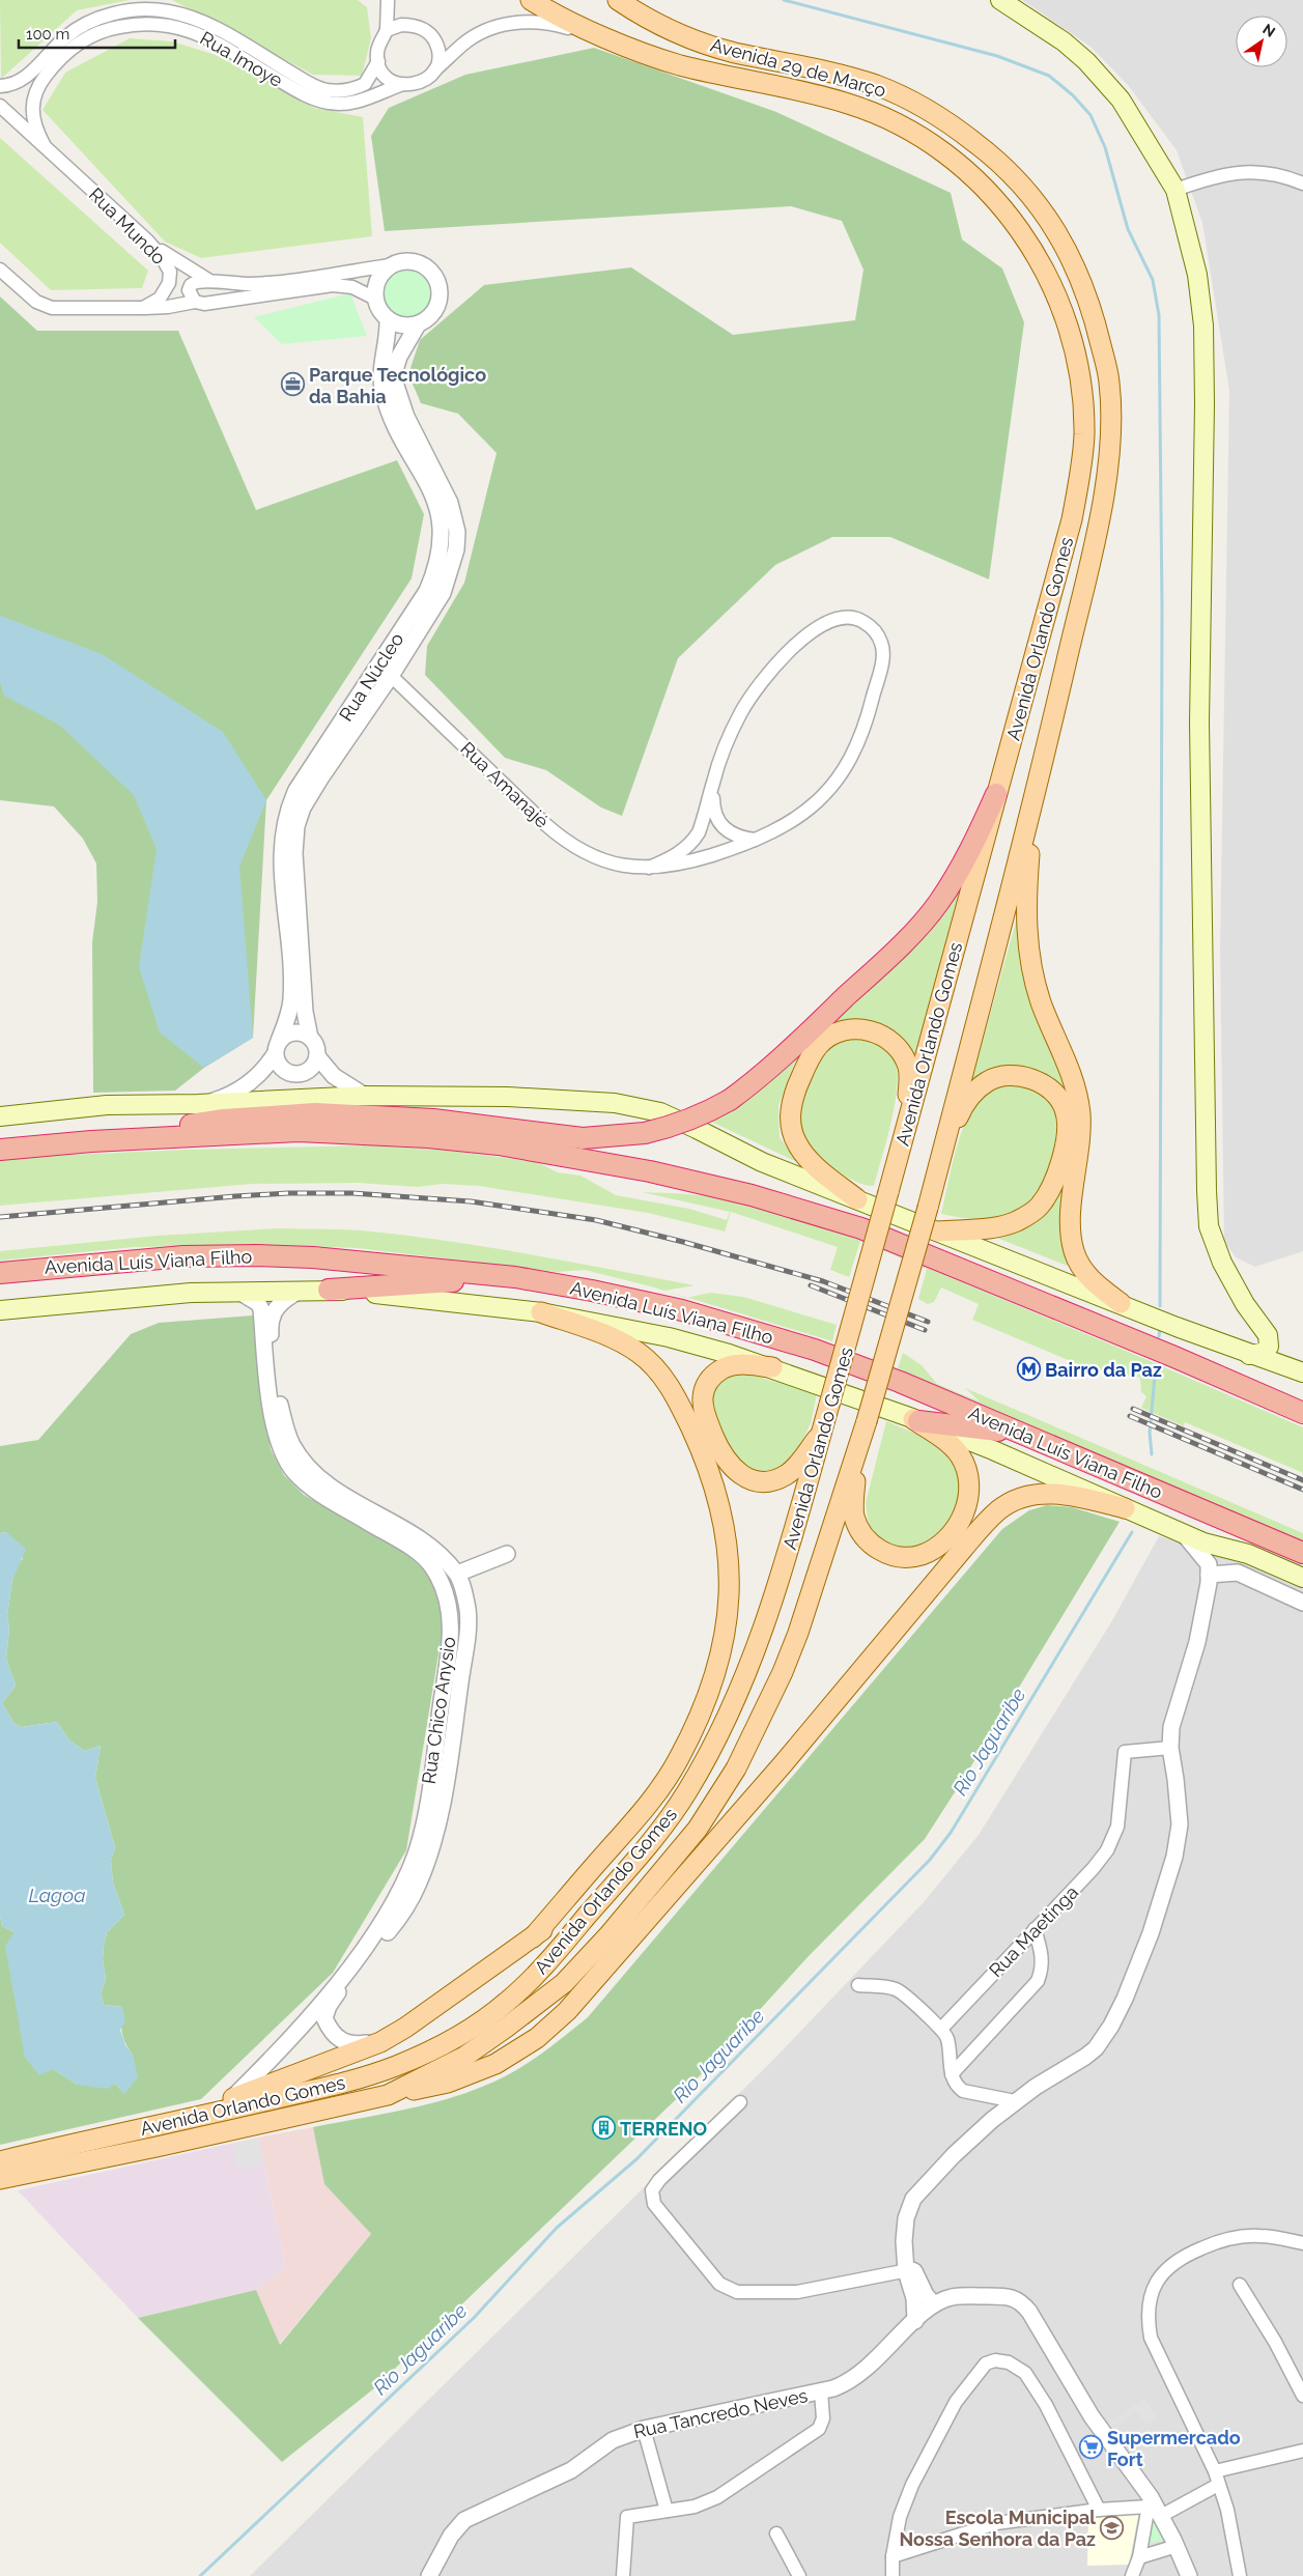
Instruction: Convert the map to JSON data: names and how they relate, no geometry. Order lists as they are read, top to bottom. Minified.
{"streets":{"highway":["Avenida Luís Viana Filho"],"main road":["Avenida 29 de Março","Avenida Orlando Gomes"],"street":["Rua Imoye","Rua Mundo","Rua Núcleo","Rua Amanajé","Rua Chico Anysio","Rua Maetinga","Rua Tancredo Neves"]},"crossings":[["Rua Imoye","Rua Mundo"],["Avenida 29 de Março","Avenida Orlando Gomes"],["Rua Núcleo","Rua Amanajé"],["Avenida Luís Viana Filho","Rua Chico Anysio"]],"water":["Rio Jaguaribe","Lagoa"],"places":{"office":["Parque Tecnológico da Bahia"],"metro station":["Bairro da Paz"],"building":["TERRENO"],"supermarket":["Supermercado Fort"],"school or university":["Escola Municipal Nossa Senhora da Paz"]},"scale_bar":"100 m","north":"top right"}
